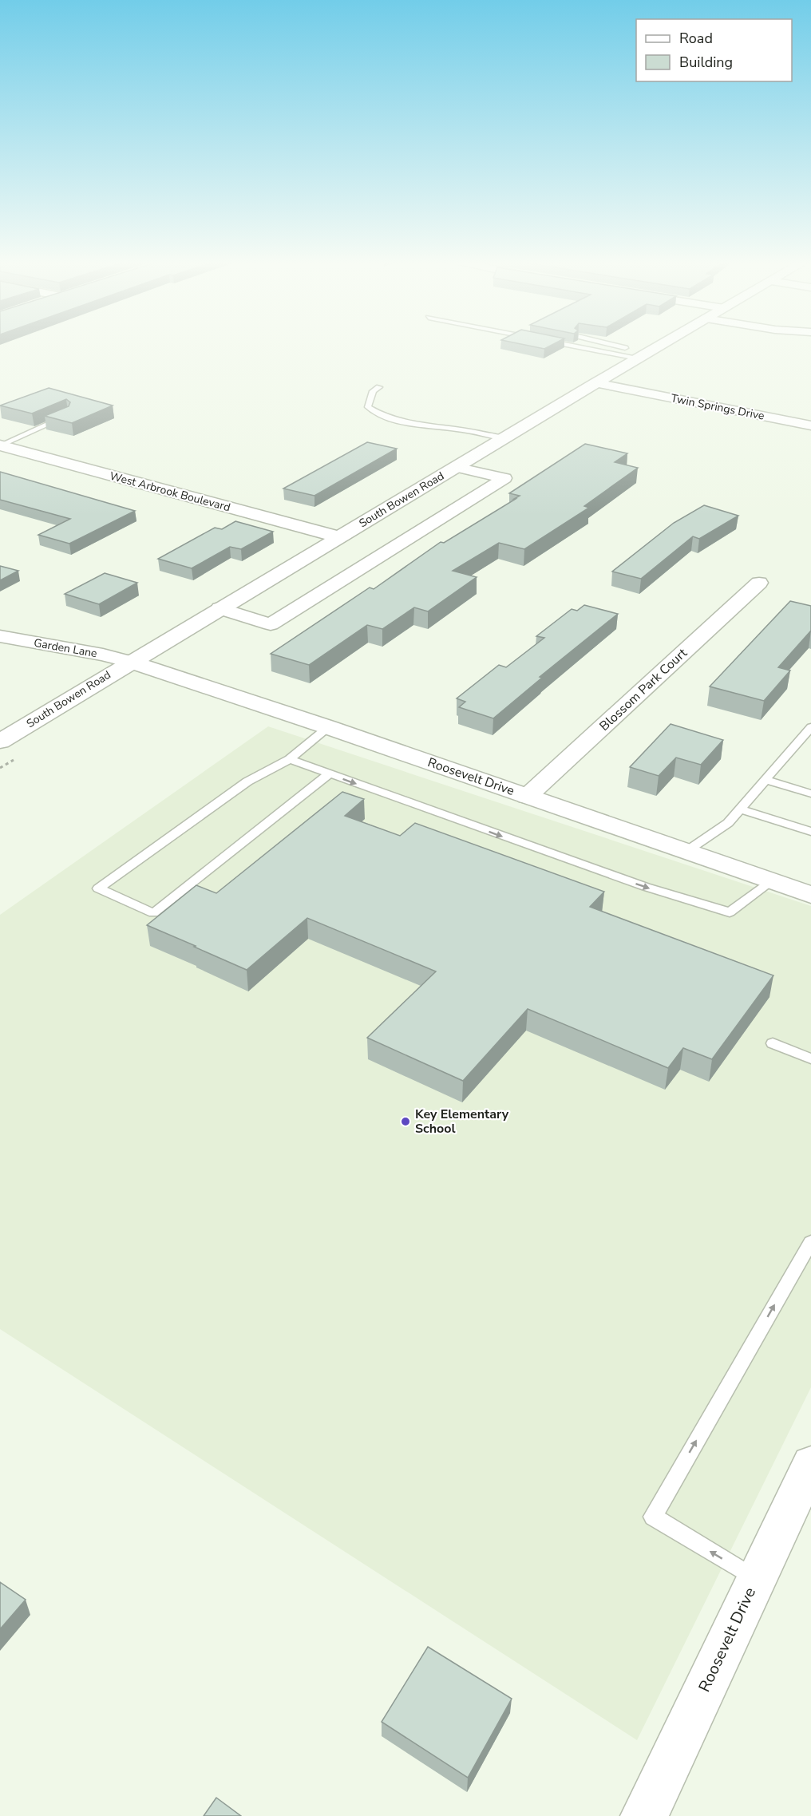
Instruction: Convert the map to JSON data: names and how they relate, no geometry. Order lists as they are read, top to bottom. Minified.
{"streets":{"main road":["West Arbrook Boulevard","South Bowen Road","Roosevelt Drive"],"street":["Twin Springs Drive","Garden Lane","Blossom Park Court"]},"crossings":[["Twin Springs Drive","South Bowen Road"],["West Arbrook Boulevard","South Bowen Road"],["South Bowen Road","Garden Lane"],["South Bowen Road","Roosevelt Drive"],["Garden Lane","Roosevelt Drive"],["Blossom Park Court","Roosevelt Drive"]],"places":["Key Elementary School"],"legend":["Road","Building"]}
